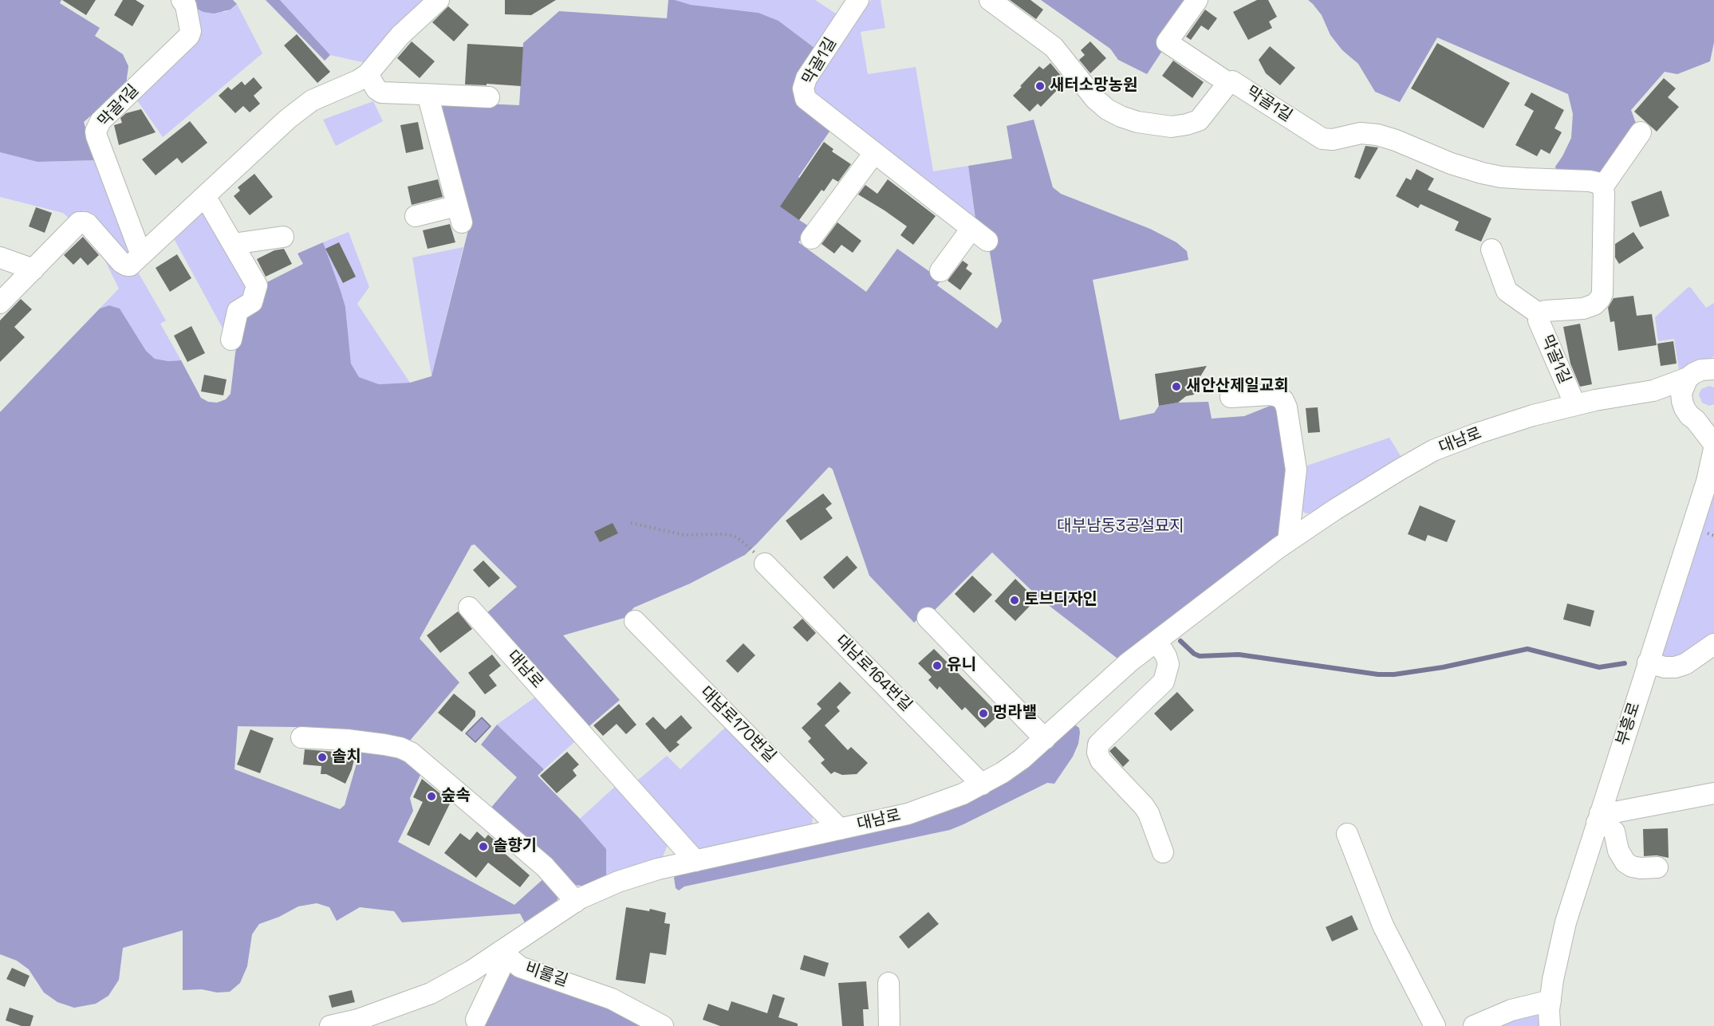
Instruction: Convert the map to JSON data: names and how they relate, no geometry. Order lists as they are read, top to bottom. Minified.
{"streets":{"street":["막골1길","대남로","대남로164번길","부흥로","대남로170번길","비룰길"]},"crossings":[["막골1길","대남로"],["대남로","대남로164번길"],["대남로","대남로170번길"],["대남로","비룰길"]],"parks":["대부남동3공설묘지"],"places":["새터소망농원","새안산제일교회","토브디자인","유니","멍라밸","솔치","숲속","솔향기"]}
